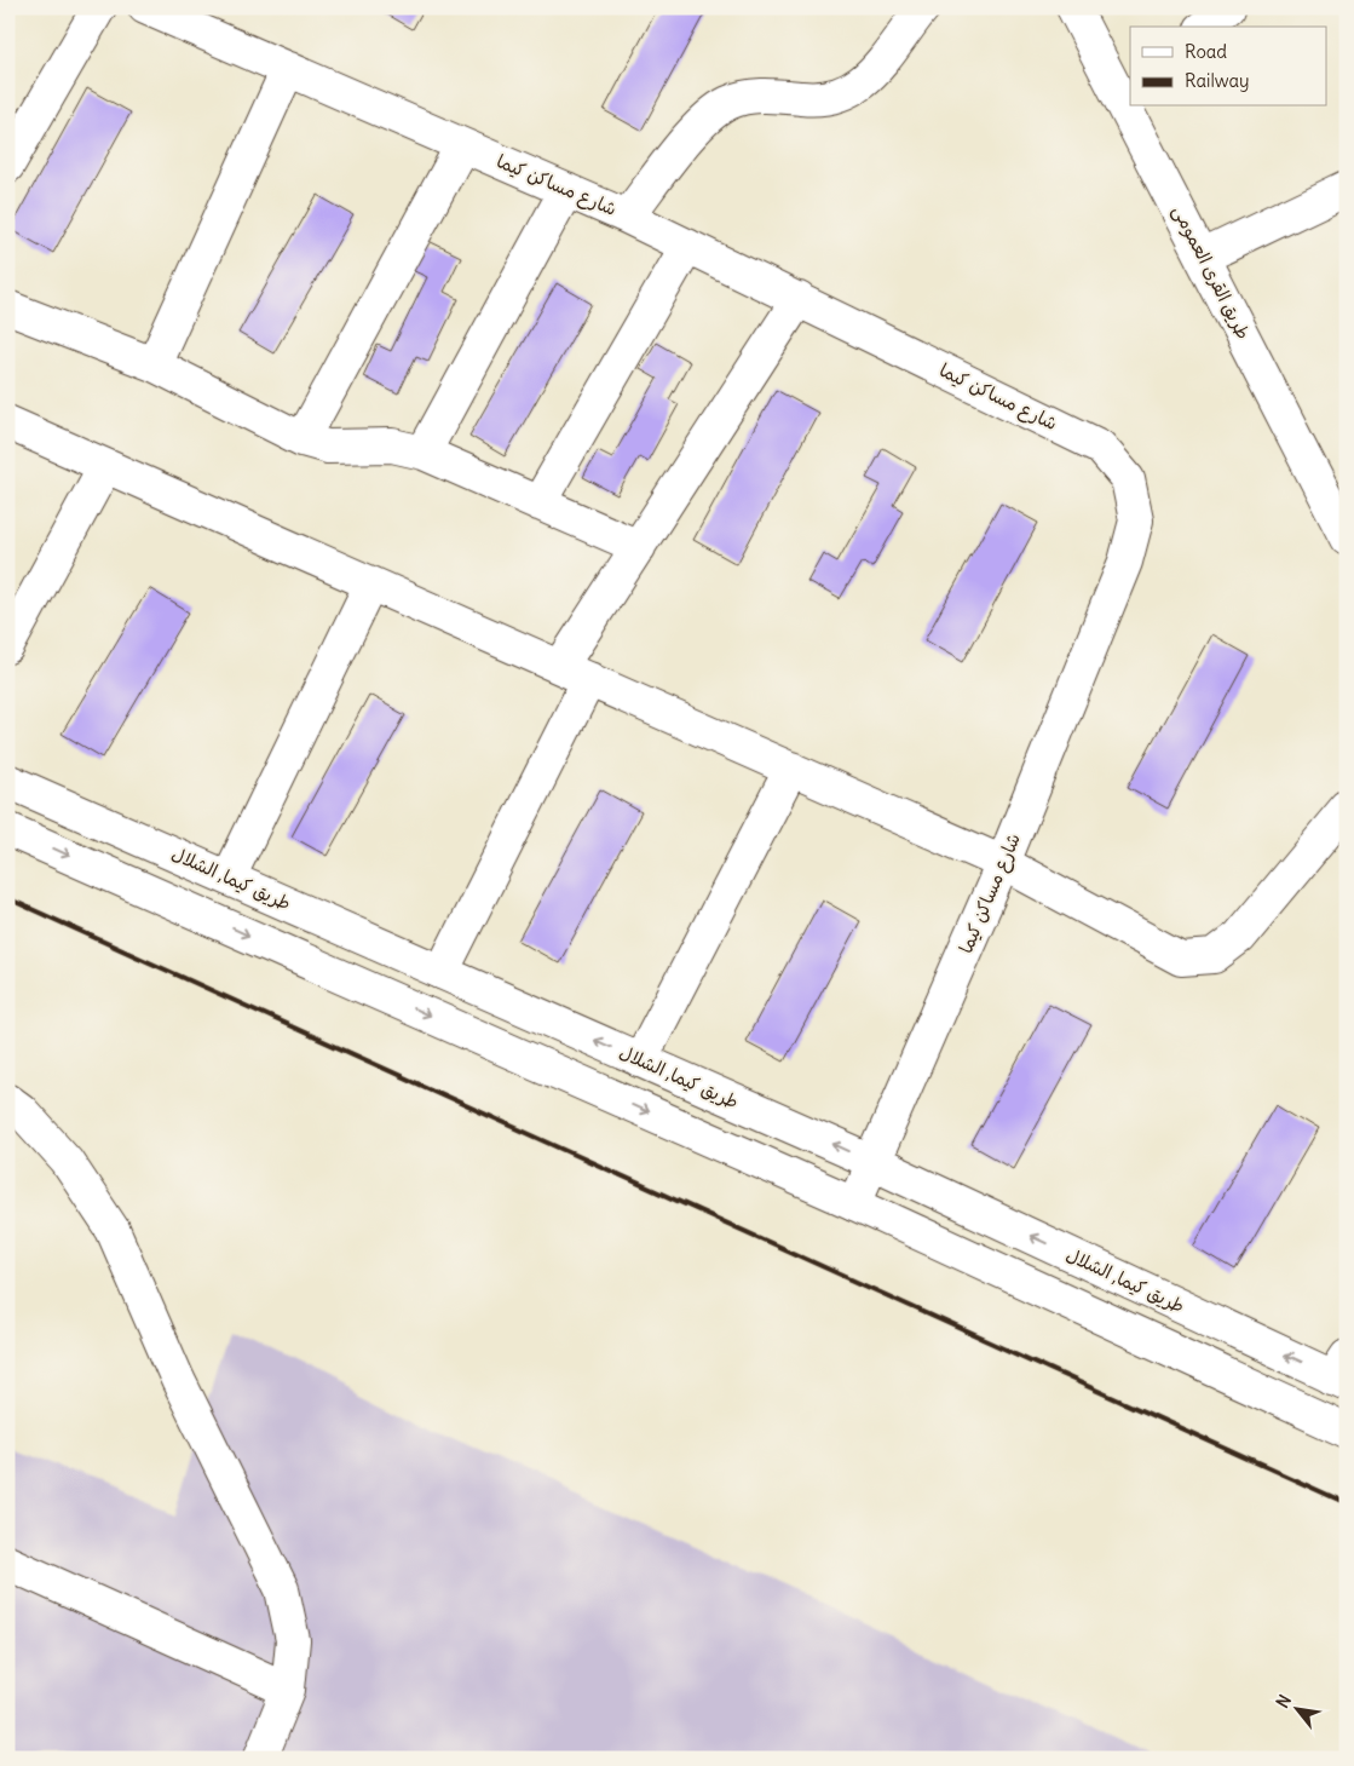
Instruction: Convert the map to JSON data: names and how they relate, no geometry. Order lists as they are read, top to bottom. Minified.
{"streets":{"main road":["شارع مساكن كيما","طريق القرى العمومى","طريق كيما, الشلال"]},"crossings":[["شارع مساكن كيما","طريق كيما, الشلال"]],"legend":["Road","Railway"],"north":"top left"}
